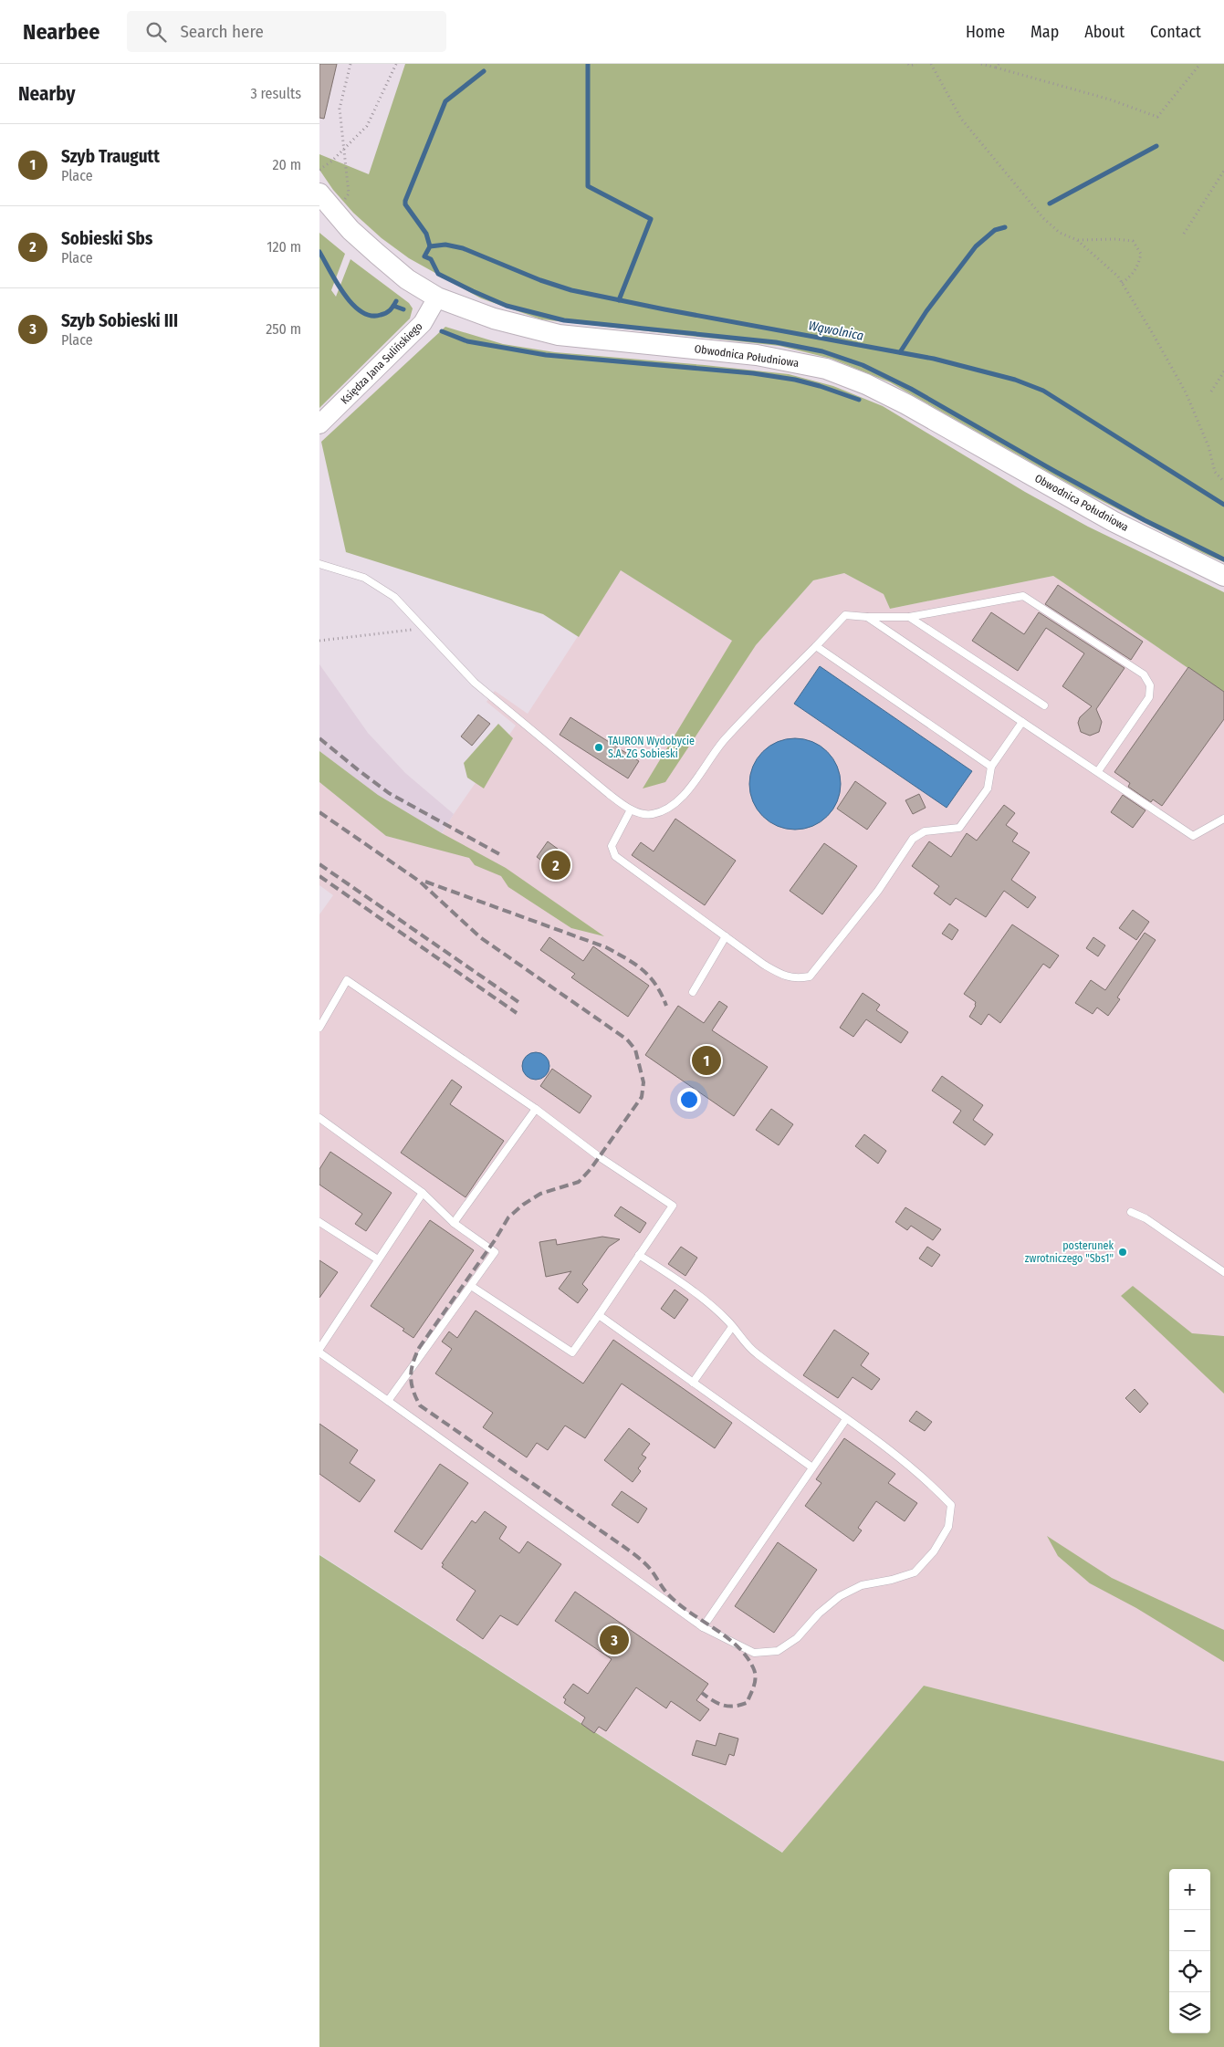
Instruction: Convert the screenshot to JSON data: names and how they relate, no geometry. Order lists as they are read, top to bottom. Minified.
{"streets":{"main road":["Obwodnica Południowa"],"street":["Księdza Jana Sulińskiego"]},"crossings":[["Obwodnica Południowa","Księdza Jana Sulińskiego"]],"water":["Wąwolnica"],"places":["TAURON Wydobycie S.A. ZG Sobieski","posterunek zwrotniczego \"Sbs1\""],"page":{"header":"Nearbee","search":"Search here","nav":["Home","Map","About","Contact"],"heading":["Nearby","3 results"],"list":[{"mark":"1","name":"Szyb Traugutt","note":"Place","value":"20 m"},{"mark":"2","name":"Sobieski Sbs","note":"Place","value":"120 m"},{"mark":"3","name":"Szyb Sobieski III","note":"Place","value":"250 m"}],"pins":["2","1","3"],"map_buttons":["+","−"]}}
